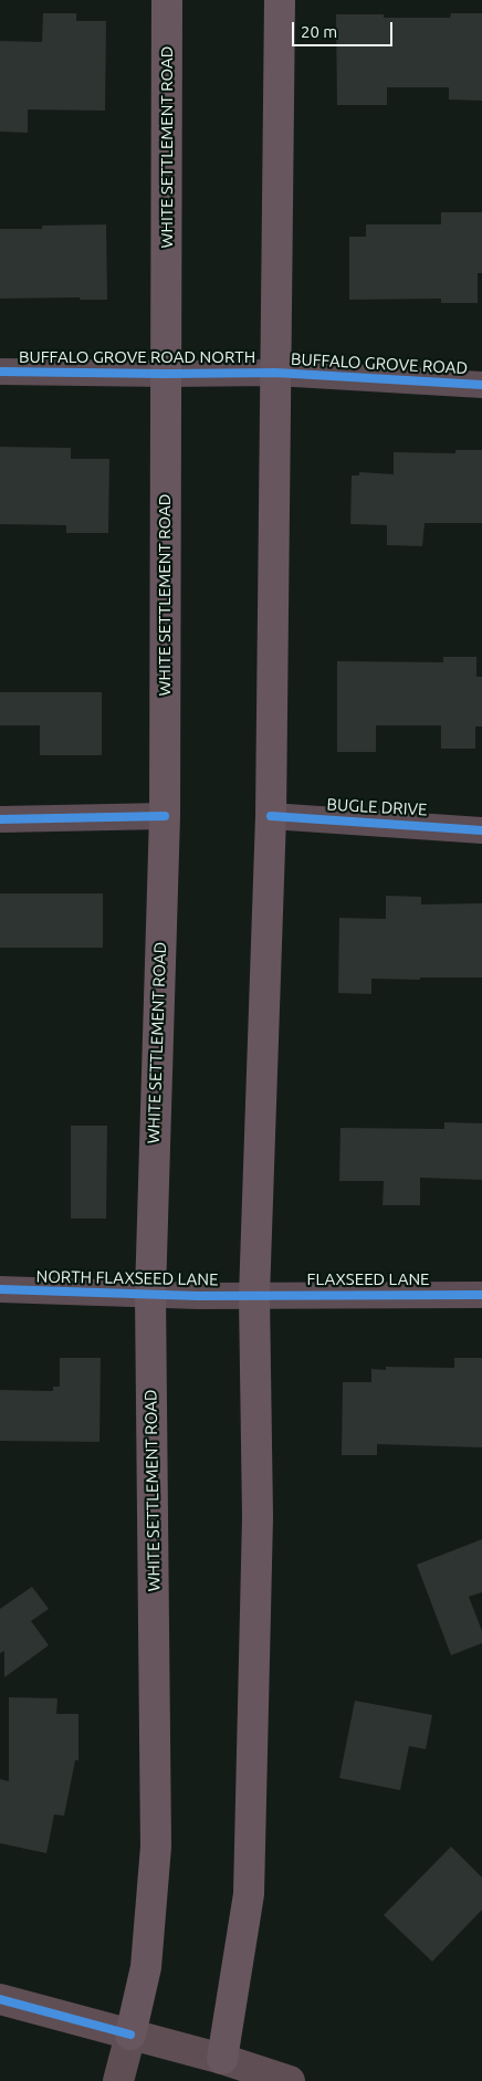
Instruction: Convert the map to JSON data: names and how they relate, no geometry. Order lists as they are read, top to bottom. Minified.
{"streets":{"main road":["WHITE SETTLEMENT ROAD"],"street":["BUFFALO GROVE ROAD NORTH","BUFFALO GROVE ROAD","BUGLE DRIVE","NORTH FLAXSEED LANE","FLAXSEED LANE"]},"crossings":[["WHITE SETTLEMENT ROAD","BUFFALO GROVE ROAD NORTH"],["WHITE SETTLEMENT ROAD","NORTH FLAXSEED LANE"],["BUFFALO GROVE ROAD NORTH","BUFFALO GROVE ROAD"],["NORTH FLAXSEED LANE","FLAXSEED LANE"]],"scale_bar":"20 m"}
